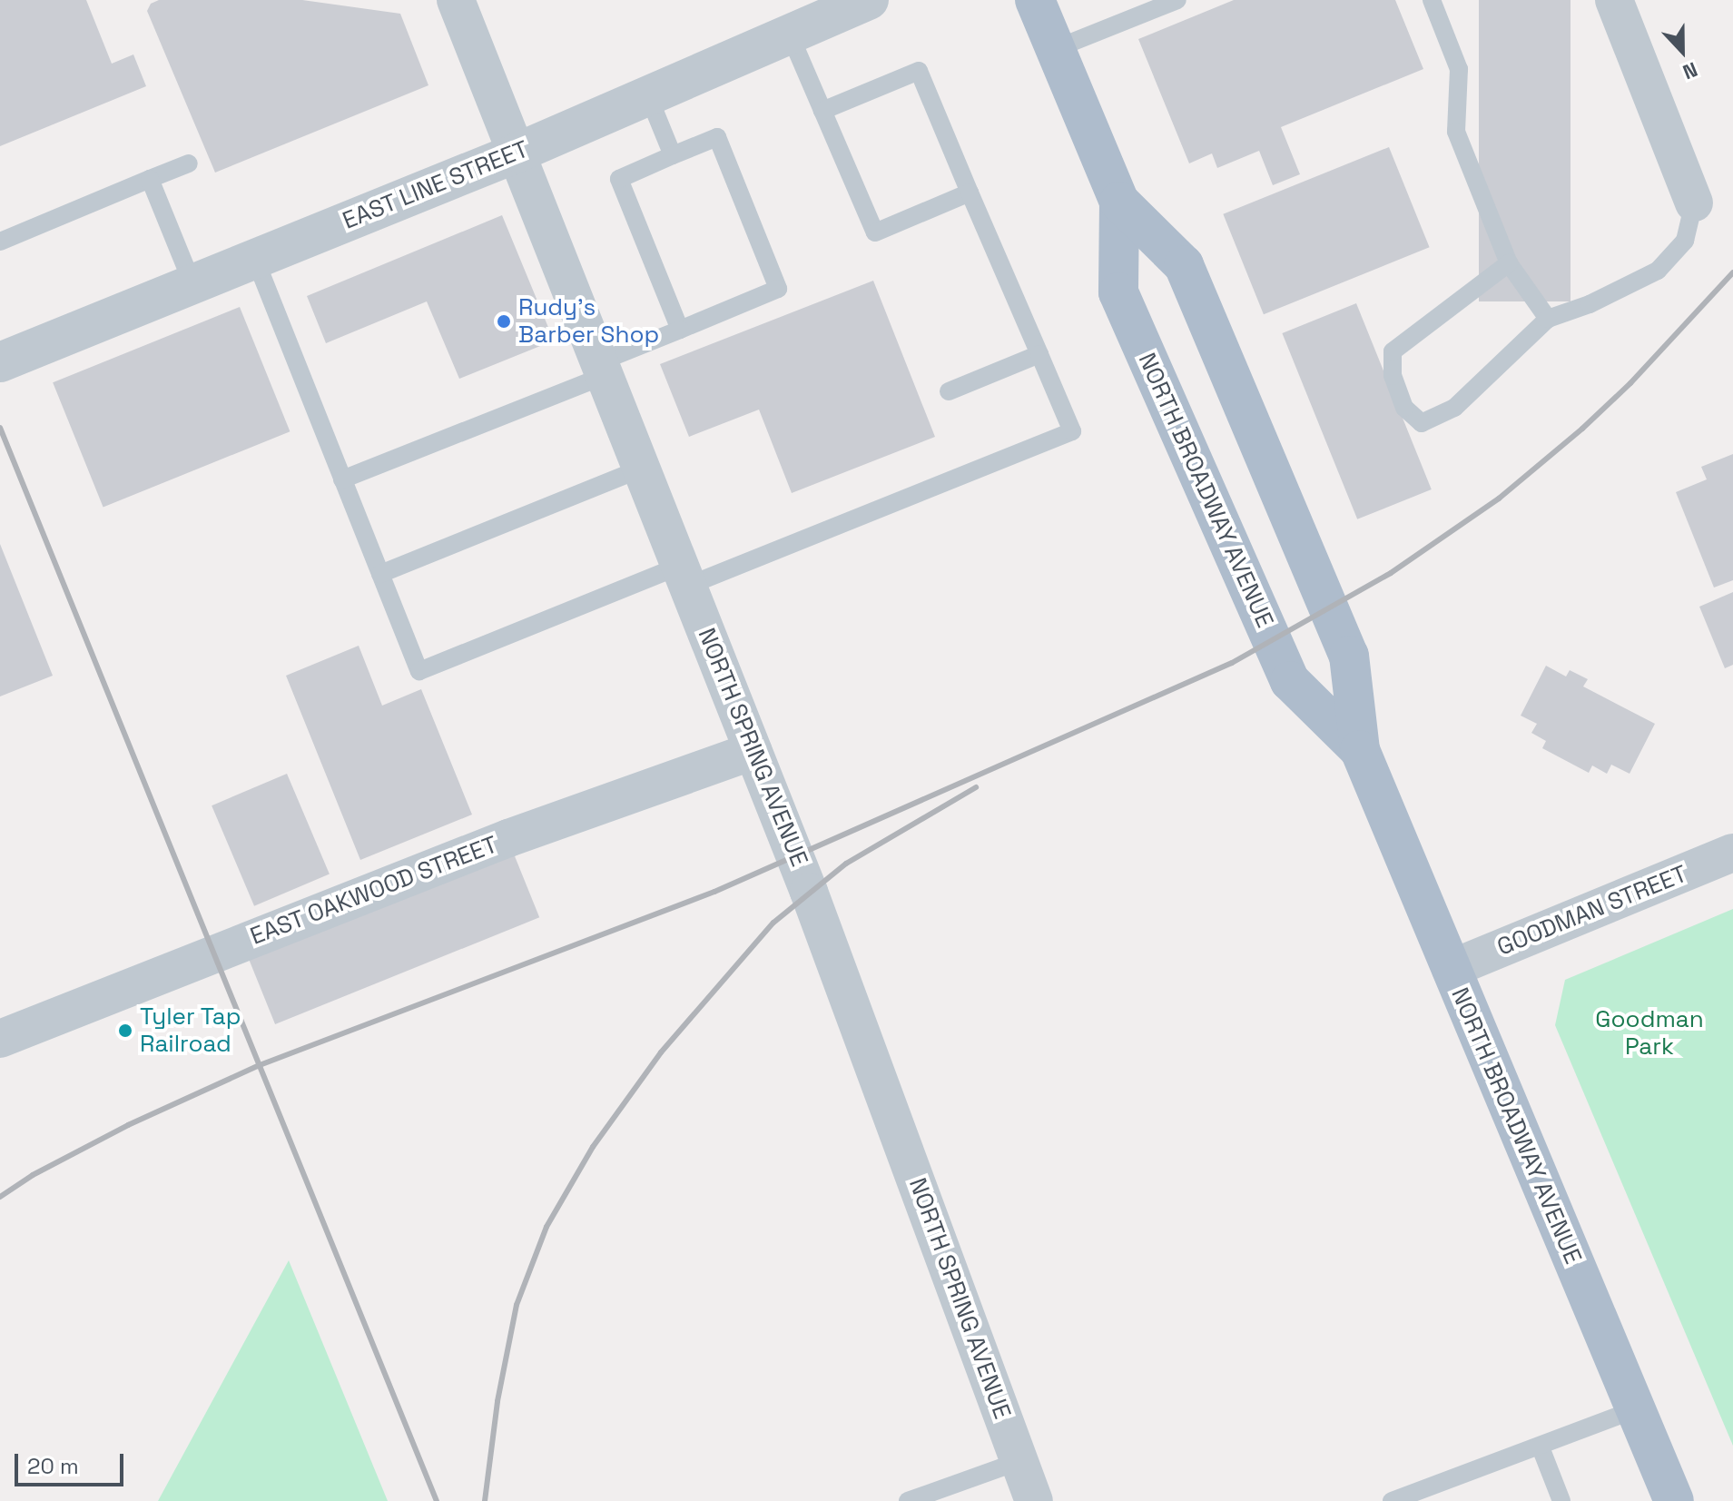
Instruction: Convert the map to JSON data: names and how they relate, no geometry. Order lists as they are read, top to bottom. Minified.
{"streets":{"main road":["NORTH BROADWAY AVENUE"],"street":["EAST LINE STREET","NORTH SPRING AVENUE","EAST OAKWOOD STREET","GOODMAN STREET"]},"crossings":[["EAST LINE STREET","NORTH SPRING AVENUE"],["NORTH BROADWAY AVENUE","GOODMAN STREET"],["NORTH SPRING AVENUE","EAST OAKWOOD STREET"]],"parks":["Goodman Park"],"places":["Rudy's Barber Shop","Tyler Tap Railroad"],"scale_bar":"20 m","north":"bottom"}
